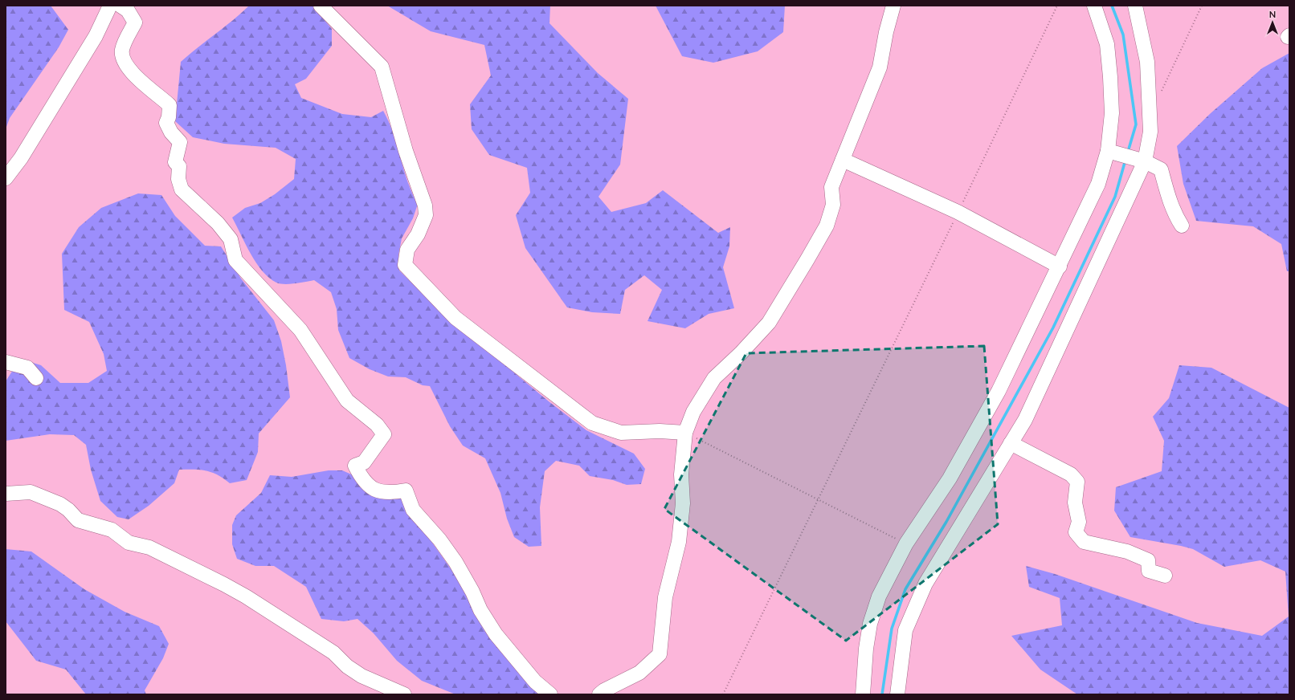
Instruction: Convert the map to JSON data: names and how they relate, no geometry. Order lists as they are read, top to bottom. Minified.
{"north":"top"}
